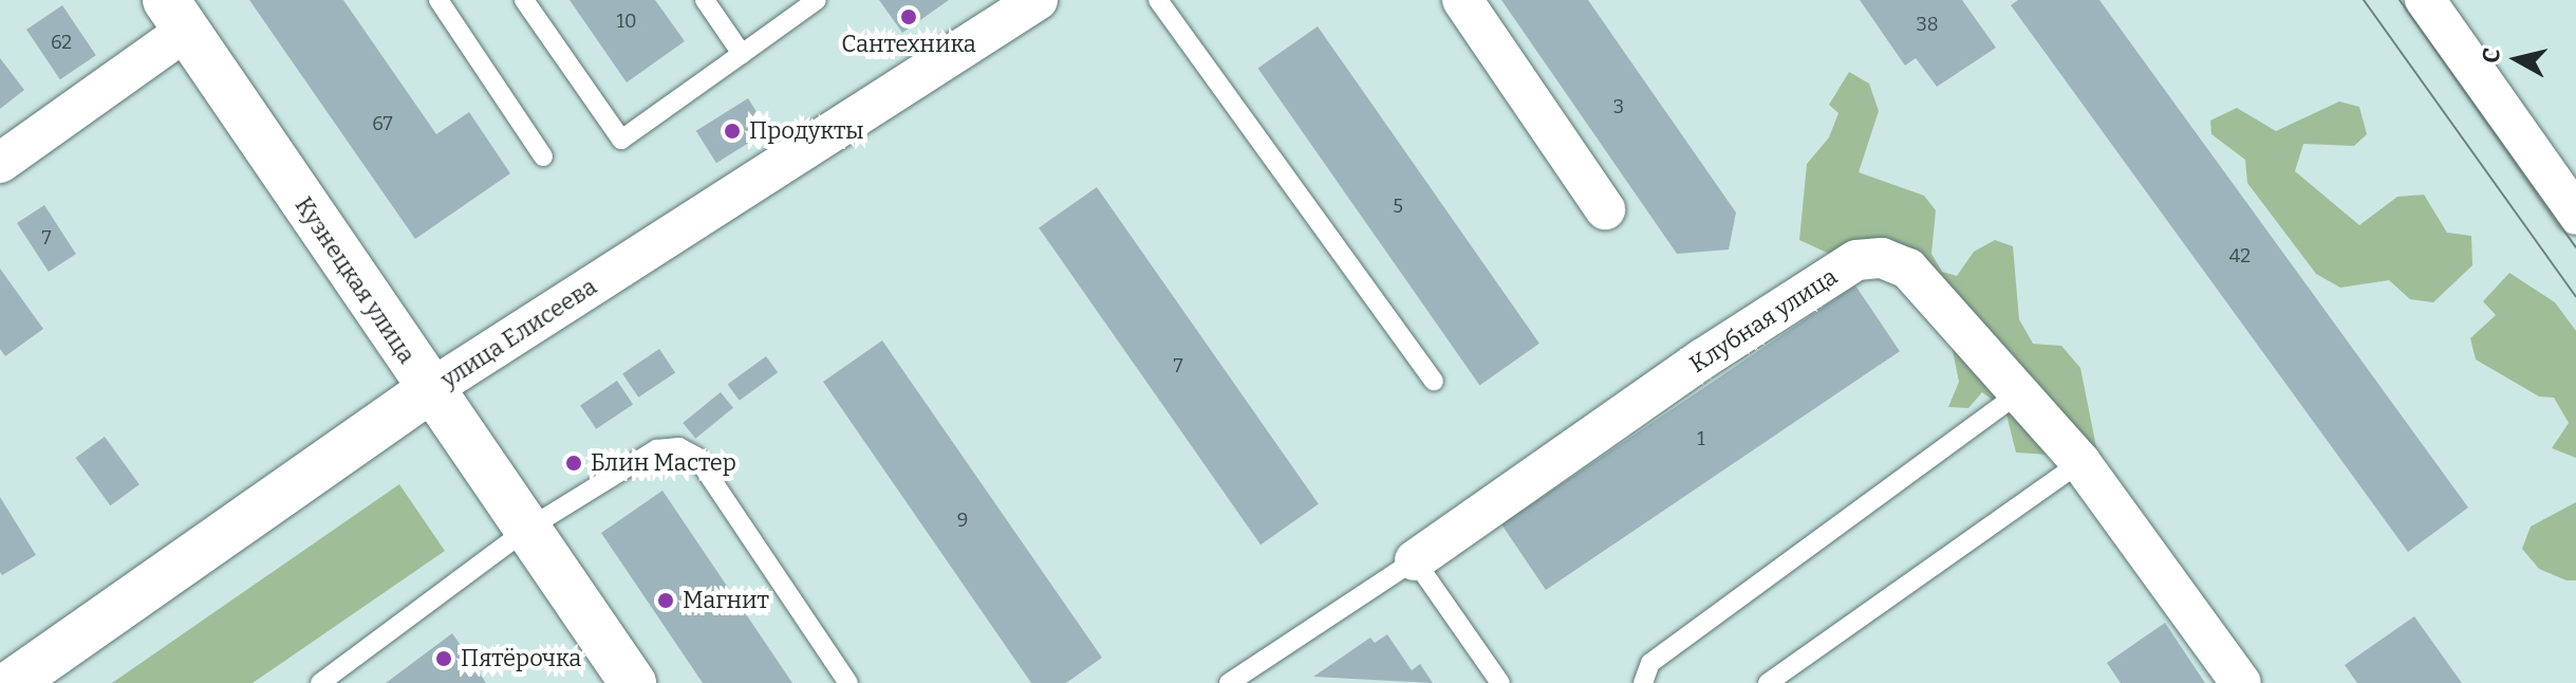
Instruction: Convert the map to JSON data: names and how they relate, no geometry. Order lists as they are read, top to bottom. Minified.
{"streets":{"street":["Кузнецкая улица","Клубная улица","улица Елисеева"]},"crossings":[["Кузнецкая улица","улица Елисеева"]],"places":["Сантехника","Продукты","Блин Мастер","Магнит","Пятёрочка"],"house_numbers":["10","38","62","3","67","5","7","42","7","1","9"],"north":"left"}
